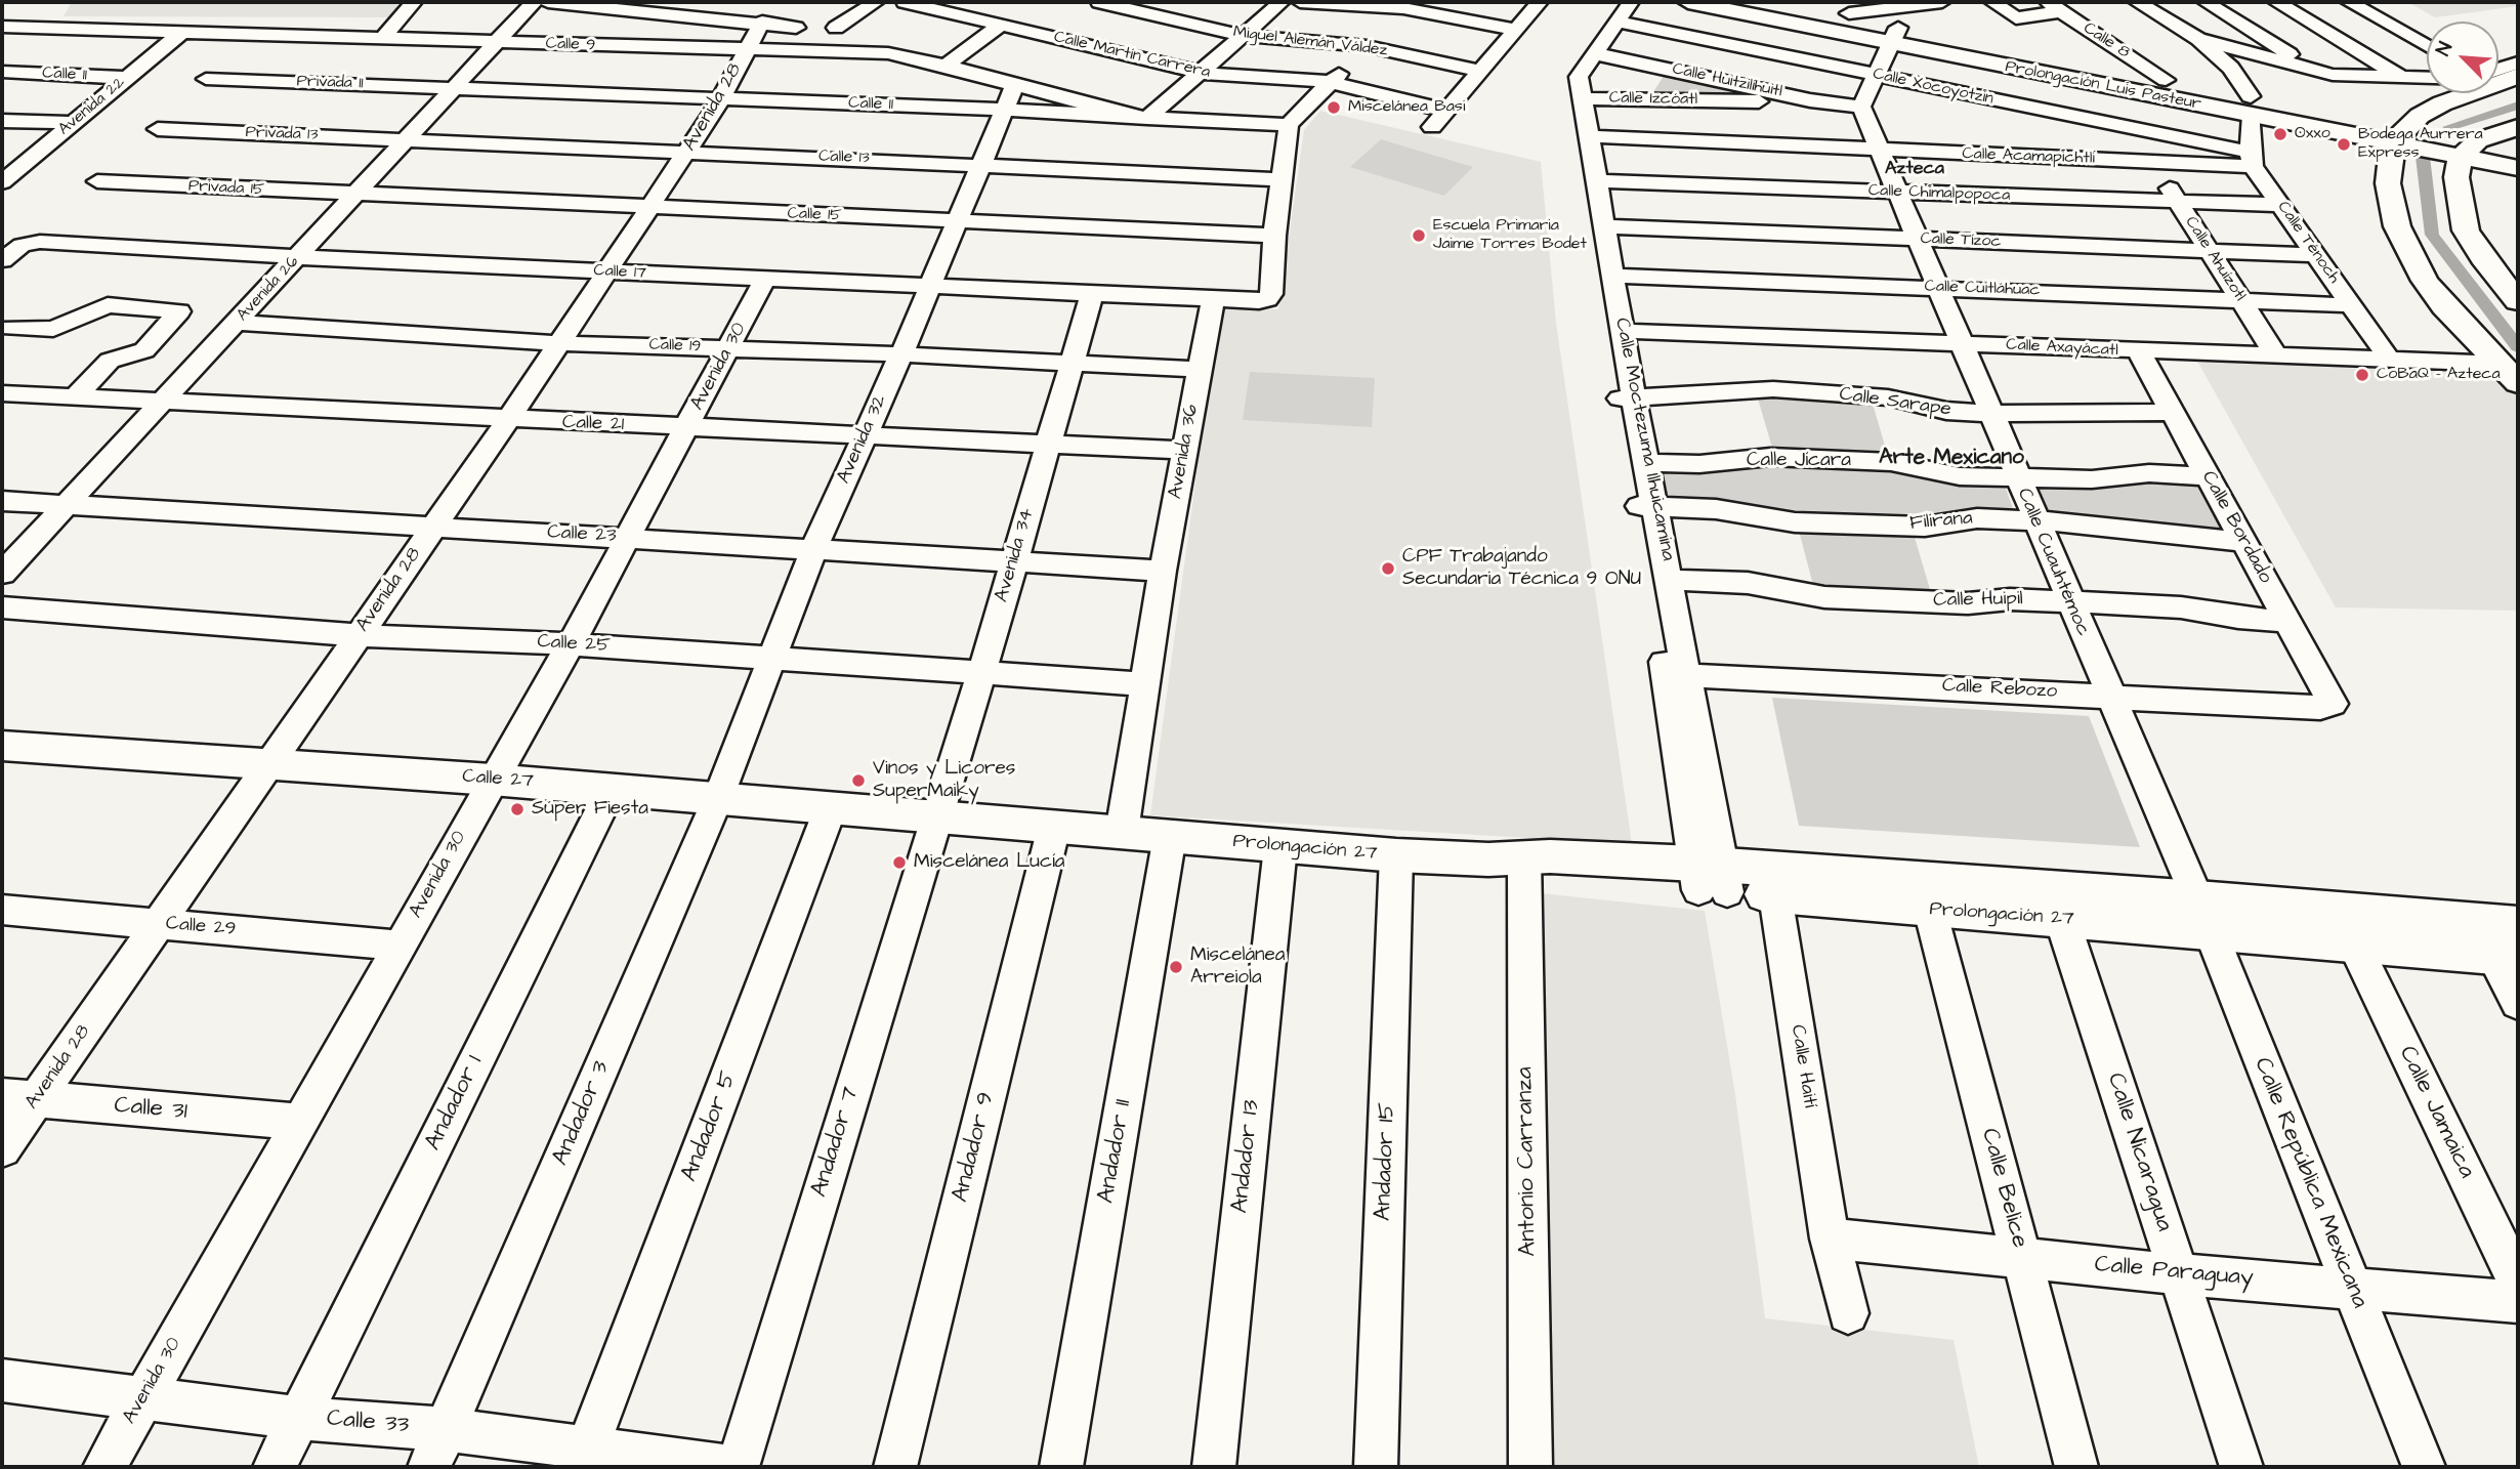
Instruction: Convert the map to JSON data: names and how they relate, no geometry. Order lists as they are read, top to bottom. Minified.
{"streets":{"main road":["Prolongación Luis Pasteur","Calle 27","Prolongación 27"],"street":["Calle 8","Miguel Alemán Váldez","Calle 9","Calle Martín Carrera","Calle 11","Calle Huitzilíhuitl","Privada 11","Calle Xocoyotzin","Calle Izcóatl","Avenida 22","Avenida 28","Privada 13","Calle Acamapichtli","Calle 13","Privada 15","Calle Chimalpopoca","Calle 15","Calle Tízoc","Calle Ténoch","Calle Ahuízotl","Calle 17","Avenida 26","Calle Cuitláhuac","Calle 19","Calle Axayácatl","Avenida 30","Calle Sarape","Calle 21","Avenida 32","Calle Moctezuma Ilhuicamina","Avenida 36","Calle Jícara","Filirana","Calle Bordado","Calle 23","Avenida 34","Calle Cuauhtémoc","Calle Huipil","Calle 25","Calle Rebozo","Calle 29","Calle Haití","Andador 1","Calle 31","Calle Jamaica","Andador 3","Andador 5","Andador 7","Andador 9","Andador 11","Calle Nicaragua","Andador 13","Andador 15","Antonio Carranza","Calle República Mexicana","Calle Belice","Calle Paraguay","Calle 33"]},"crossings":[["Calle 8","Prolongación Luis Pasteur"],["Calle 9","Calle 11"],["Calle 9","Avenida 22"],["Calle 9","Avenida 28"],["Calle 9","Avenida 26"],["Calle 9","Avenida 32"],["Calle 11","Privada 11"],["Calle 11","Avenida 22"],["Calle 11","Avenida 28"],["Calle 11","Avenida 26"],["Calle 11","Avenida 32"],["Calle Huitzilíhuitl","Calle Izcóatl"],["Calle Huitzilíhuitl","Calle Moctezuma Ilhuicamina"],["Calle Huitzilíhuitl","Calle Cuauhtémoc"],["Privada 11","Avenida 26"],["Calle Xocoyotzin","Calle Acamapichtli"],["Calle Xocoyotzin","Calle Ténoch"],["Calle Xocoyotzin","Calle Moctezuma Ilhuicamina"],["Calle Izcóatl","Calle Moctezuma Ilhuicamina"],["Avenida 28","Calle 13"],["Avenida 28","Calle 15"],["Avenida 28","Calle 17"],["Avenida 28","Calle 19"],["Avenida 28","Calle 21"],["Avenida 28","Calle 23"],["Avenida 28","Calle 25"],["Avenida 28","Calle 27"],["Avenida 28","Calle 29"],["Avenida 28","Calle 31"],["Privada 13","Calle 13"],["Privada 13","Avenida 26"],["Calle Acamapichtli","Calle Ténoch"],["Calle Acamapichtli","Calle Ahuízotl"],["Calle Acamapichtli","Calle Moctezuma Ilhuicamina"],["Calle Acamapichtli","Calle Cuauhtémoc"],["Calle 13","Avenida 26"],["Calle 13","Avenida 32"],["Privada 15","Calle 15"],["Privada 15","Avenida 26"],["Calle Chimalpopoca","Calle Ténoch"],["Calle Chimalpopoca","Calle Ahuízotl"],["Calle Chimalpopoca","Calle Moctezuma Ilhuicamina"],["Calle Chimalpopoca","Calle Cuauhtémoc"],["Calle 15","Avenida 26"],["Calle 15","Avenida 32"],["Calle Tízoc","Calle Ténoch"],["Calle Tízoc","Calle Ahuízotl"],["Calle Tízoc","Calle Moctezuma Ilhuicamina"],["Calle Tízoc","Calle Cuauhtémoc"],["Calle Ténoch","Calle Cuitláhuac"],["Calle Ténoch","Calle Axayácatl"],["Calle Ahuízotl","Calle Cuitláhuac"],["Calle Ahuízotl","Calle Axayácatl"],["Calle 17","Avenida 26"],["Calle 17","Avenida 30"],["Calle 17","Avenida 32"],["Calle 17","Avenida 36"],["Calle 17","Avenida 34"],["Avenida 26","Calle 19"],["Avenida 26","Calle 21"],["Avenida 26","Calle 23"],["Calle Cuitláhuac","Calle Moctezuma Ilhuicamina"],["Calle Cuitláhuac","Calle Cuauhtémoc"],["Calle 19","Avenida 30"],["Calle 19","Avenida 32"],["Calle 19","Avenida 36"],["Calle 19","Avenida 34"],["Calle Axayácatl","Calle Moctezuma Ilhuicamina"],["Calle Axayácatl","Calle Bordado"],["Calle Axayácatl","Calle Cuauhtémoc"],["Avenida 30","Calle 21"],["Avenida 30","Calle 23"],["Avenida 30","Calle 25"],["Avenida 30","Calle 27"],["Avenida 30","Calle 29"],["Avenida 30","Calle 31"],["Avenida 30","Calle 33"],["Calle Sarape","Calle Moctezuma Ilhuicamina"],["Calle Sarape","Calle Bordado"],["Calle Sarape","Calle Cuauhtémoc"],["Calle 21","Avenida 32"],["Calle 21","Avenida 36"],["Calle 21","Avenida 34"],["Avenida 32","Calle 23"],["Avenida 32","Calle 25"],["Avenida 32","Calle 27"],["Avenida 32","Andador 3"],["Calle Moctezuma Ilhuicamina","Calle Jícara"],["Calle Moctezuma Ilhuicamina","Filirana"],["Calle Moctezuma Ilhuicamina","Calle Huipil"],["Calle Moctezuma Ilhuicamina","Calle Rebozo"],["Calle Moctezuma Ilhuicamina","Prolongación 27"],["Avenida 36","Calle 23"],["Avenida 36","Calle 25"],["Avenida 36","Calle 27"],["Avenida 36","Prolongación 27"],["Calle Jícara","Calle Bordado"],["Calle Jícara","Calle Cuauhtémoc"],["Filirana","Calle Bordado"],["Filirana","Calle Cuauhtémoc"],["Calle Bordado","Calle Huipil"],["Calle Bordado","Calle Rebozo"],["Calle 23","Avenida 34"],["Avenida 34","Calle 25"],["Avenida 34","Calle 27"],["Avenida 34","Andador 7"],["Calle Cuauhtémoc","Calle Huipil"],["Calle Cuauhtémoc","Calle Rebozo"],["Calle Cuauhtémoc","Prolongación 27"],["Calle Cuauhtémoc","Calle República Mexicana"],["Calle 27","Prolongación 27"],["Calle 27","Andador 1"],["Calle 27","Andador 3"],["Calle 27","Andador 5"],["Calle 27","Andador 7"],["Calle 27","Andador 9"],["Prolongación 27","Calle Haití"],["Prolongación 27","Calle Jamaica"],["Prolongación 27","Andador 11"],["Prolongación 27","Calle Nicaragua"],["Prolongación 27","Andador 13"],["Prolongación 27","Andador 15"],["Prolongación 27","Antonio Carranza"],["Prolongación 27","Calle República Mexicana"],["Prolongación 27","Calle Belice"],["Calle Haití","Calle Paraguay"],["Andador 1","Calle 33"],["Andador 3","Calle 33"],["Andador 5","Calle 33"],["Andador 7","Calle 33"],["Calle Nicaragua","Calle Paraguay"],["Calle República Mexicana","Calle Paraguay"],["Calle Belice","Calle Paraguay"]],"districts":["Azteca","Arte Mexicano"],"places":["Miscelánea Basi","Oxxo","Bodega Aurrera Express","Escuela Primaria Jaime Torres Bodet","CoBaQ - Azteca","CPF Trabajando Secundaria Técnica 9 ONU","Vinos y Licores SuperMaiky","Súper Fiesta","Miscelánea Lucía","Miscelánea Arreiola"],"north":"top left"}
